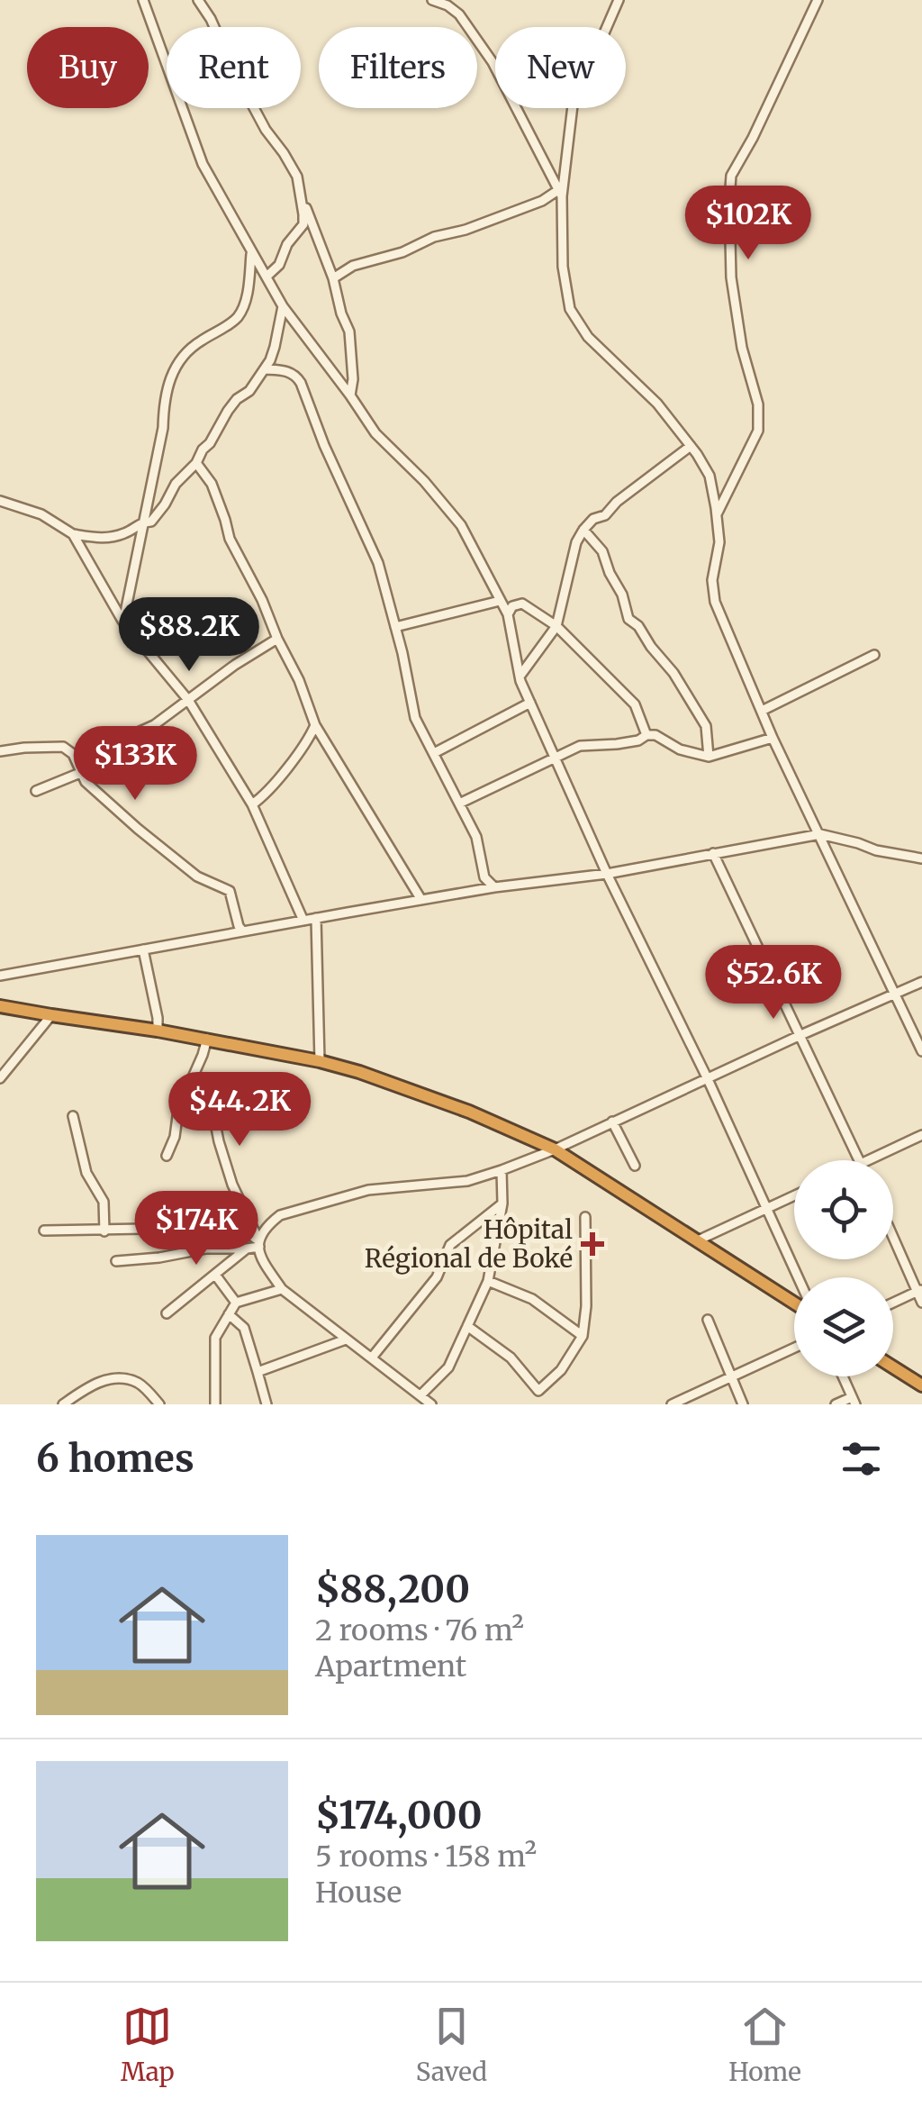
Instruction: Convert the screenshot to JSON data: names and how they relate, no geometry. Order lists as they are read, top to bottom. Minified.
{"places":{"health":["Hôpital Régional de Boké"]},"page":{"chip":["Buy","Rent","Filters","New"],"price":["$102K","$88.2K","$133K","$52.6K","$44.2K","$174K"],"heading":"6 homes","list":[{"name":"$88,200","note":"2 rooms · 76 m² · Apartment"},{"name":"$174,000","note":"5 rooms · 158 m² · House"}],"tabs":["Map","Saved","Home"]}}
